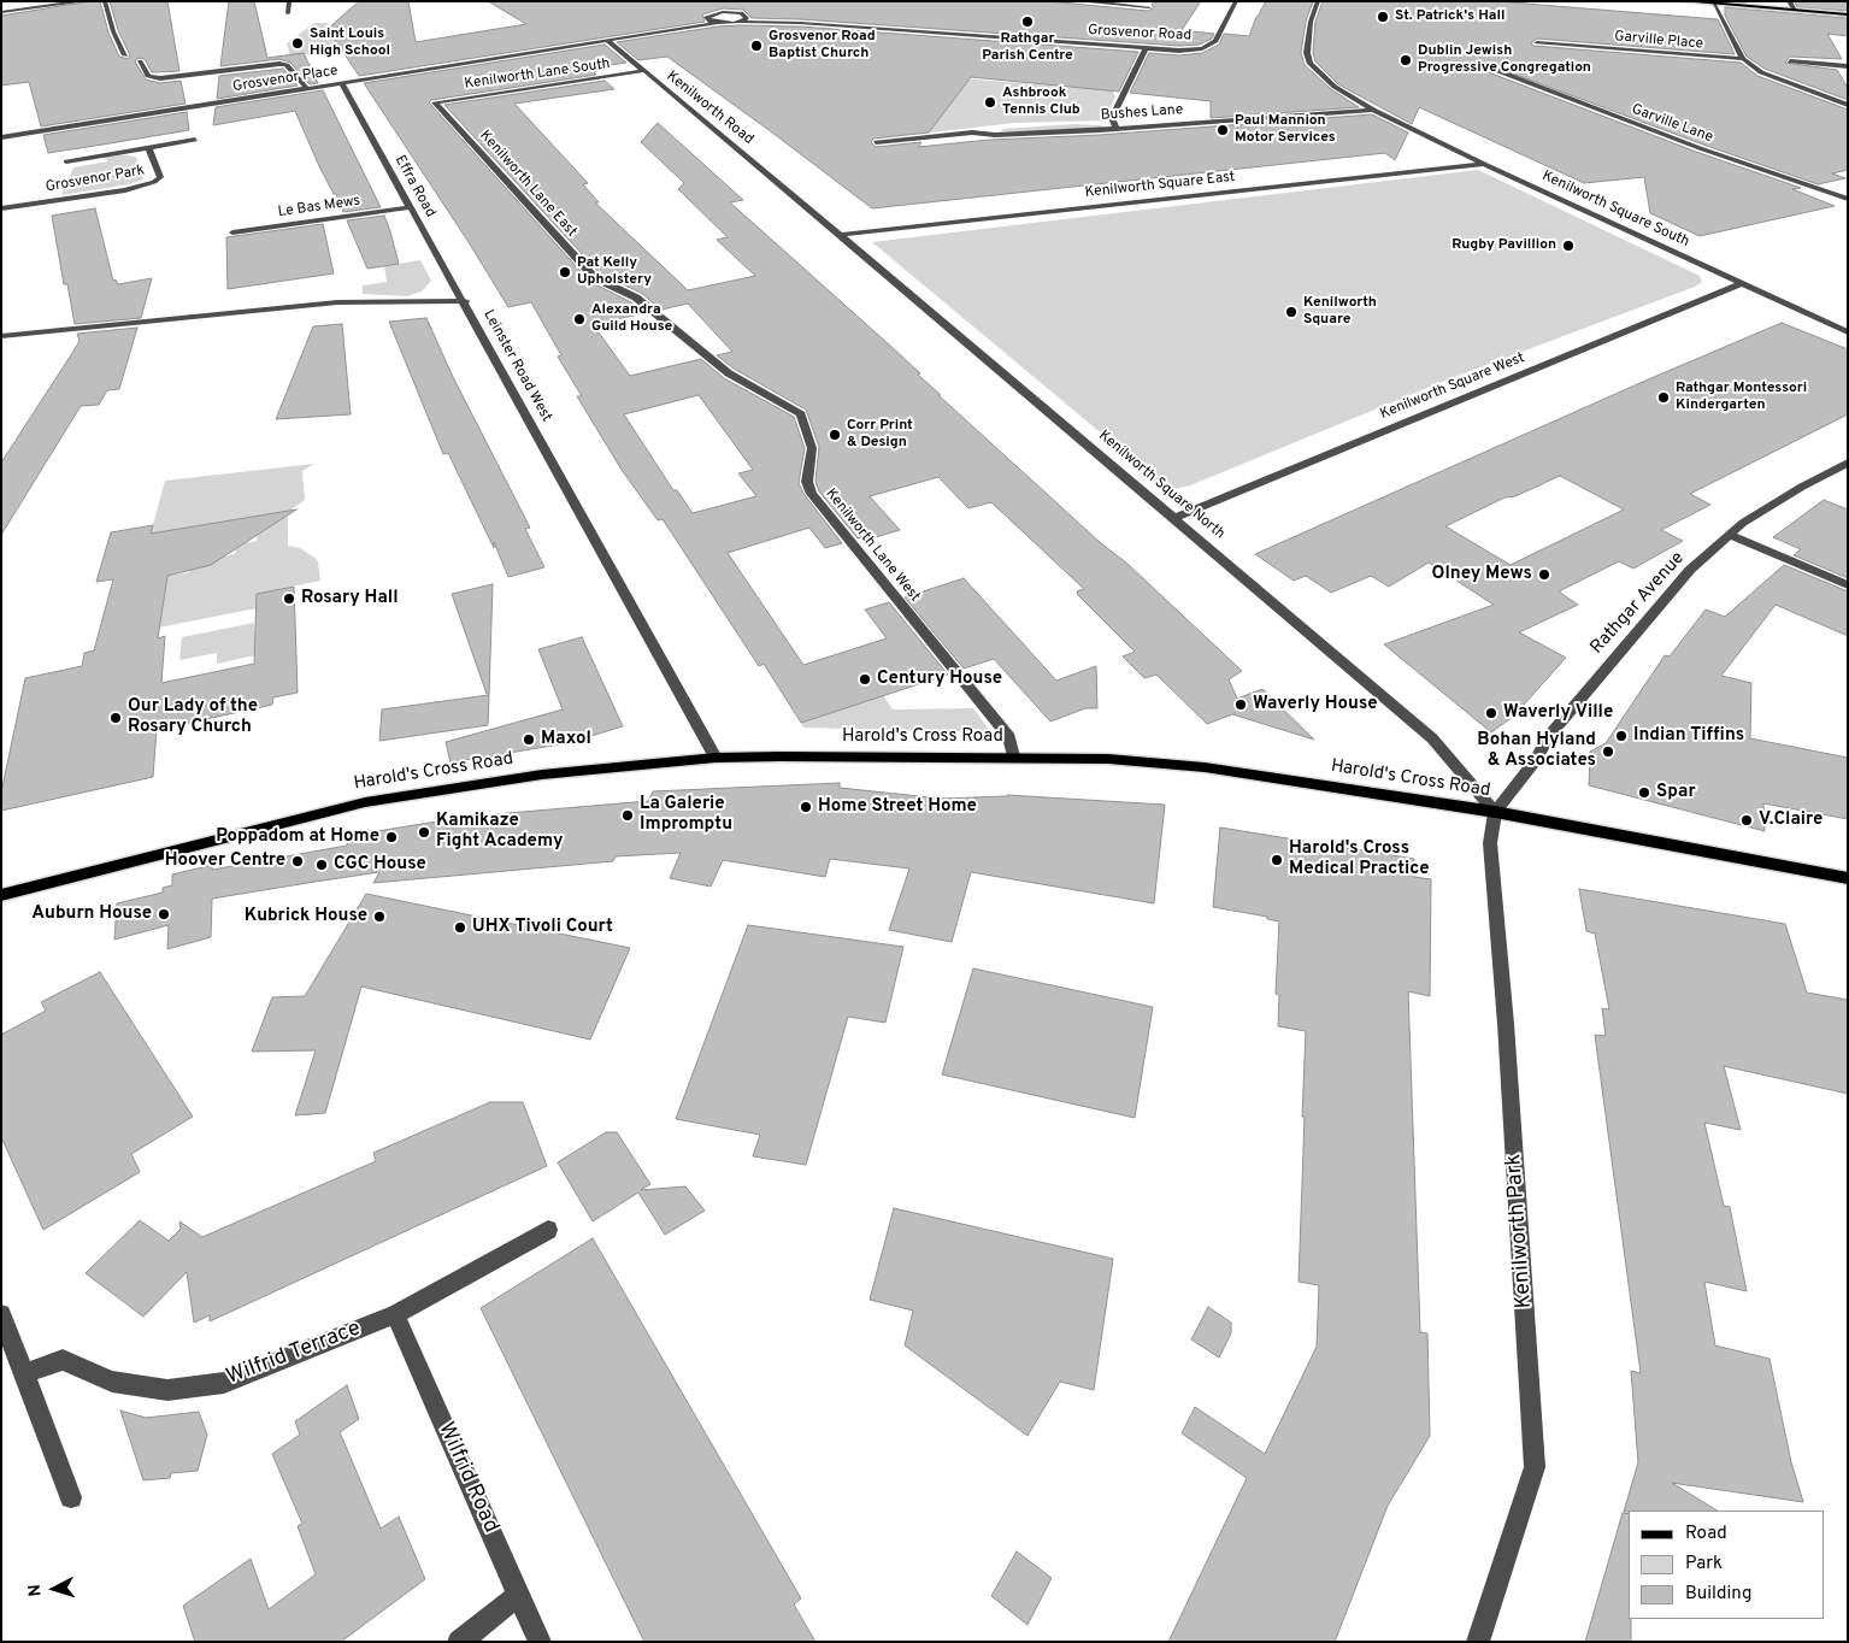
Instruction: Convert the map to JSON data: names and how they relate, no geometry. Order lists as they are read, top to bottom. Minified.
{"streets":{"main road":["Harold's Cross Road"],"street":["Grosvenor Road","Garville Place","Kenilworth Lane South","Grosvenor Place","Kenilworth Road","Bushes Lane","Garville Lane","Grosvenor Park","Kenilworth Lane East","Kenilworth Square East","Effra Road","Le Bas Mews","Kenilworth Square South","Leinster Road West","Kenilworth Square West","Kenilworth Square North","Kenilworth Lane West","Rathgar Avenue","Kenilworth Park","Wilfrid Terrace","Wilfrid Road"]},"crossings":[["Grosvenor Road","Grosvenor Place"],["Kenilworth Lane South","Kenilworth Road"],["Kenilworth Lane South","Kenilworth Lane East"],["Grosvenor Place","Kenilworth Road"],["Grosvenor Place","Effra Road"],["Kenilworth Road","Kenilworth Square North"],["Bushes Lane","Kenilworth Square South"],["Kenilworth Lane East","Kenilworth Lane West"],["Kenilworth Square East","Kenilworth Square South"],["Kenilworth Square East","Kenilworth Square North"],["Effra Road","Le Bas Mews"],["Effra Road","Leinster Road West"],["Kenilworth Square South","Kenilworth Square West"],["Leinster Road West","Harold's Cross Road"],["Kenilworth Square West","Kenilworth Square North"],["Kenilworth Square North","Rathgar Avenue"],["Kenilworth Square North","Harold's Cross Road"],["Kenilworth Square North","Kenilworth Park"],["Kenilworth Lane West","Harold's Cross Road"],["Rathgar Avenue","Harold's Cross Road"],["Rathgar Avenue","Kenilworth Park"],["Harold's Cross Road","Kenilworth Park"],["Wilfrid Terrace","Wilfrid Road"]],"places":["St. Patrick's Hall","Rathgar Parish Centre","Saint Louis High School","Grosvenor Road Baptist Church","Dublin Jewish Progressive Congregation","Ashbrook Tennis Club","Paul Mannion Motor Services","Rugby Pavillion","Pat Kelly Upholstery","Kenilworth Square","Alexandra Guild House","Rathgar Montessori Kindergarten","Corr Print & Design","Olney Mews","Rosary Hall","Century House","Waverly House","Waverly Ville","Our Lady of the Rosary Church","Indian Tiffins","Maxol","Bohan Hyland & Associates","Spar","Home Street Home","La Galerie Impromptu","V.Claire","Kamikaze Fight Academy","Poppadom at Home","Harold's Cross Medical Practice","Hoover Centre","CGC House","Auburn House","Kubrick House","UHX Tivoli Court"],"legend":["Road","Park","Building"],"north":"left"}
